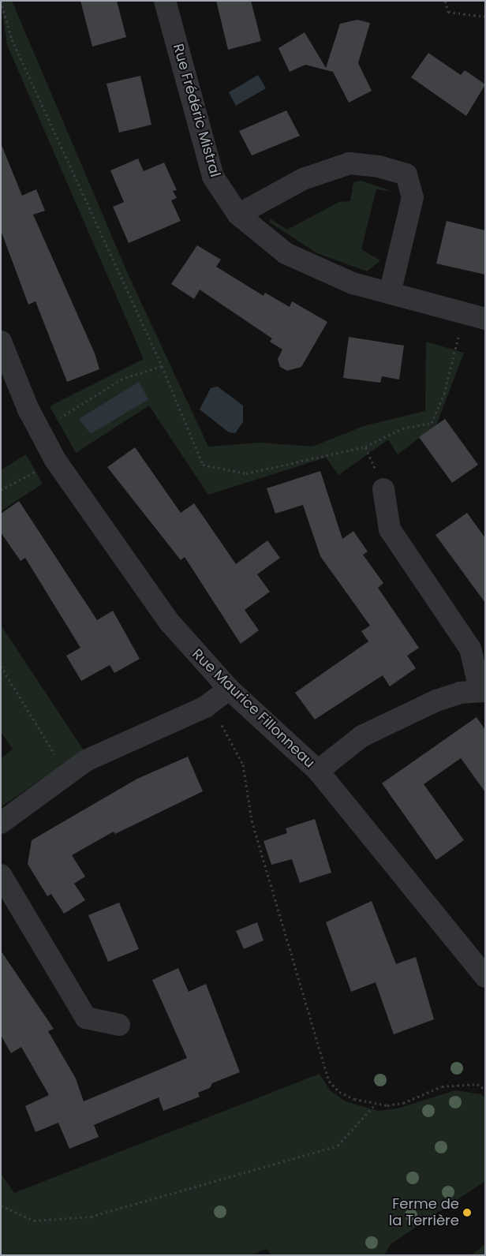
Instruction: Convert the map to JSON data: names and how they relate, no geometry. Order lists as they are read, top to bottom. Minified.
{"streets":{"street":["Rue Frédéric Mistral","Rue Maurice Fillonneau"]},"places":["Ferme de la Terrière"]}
